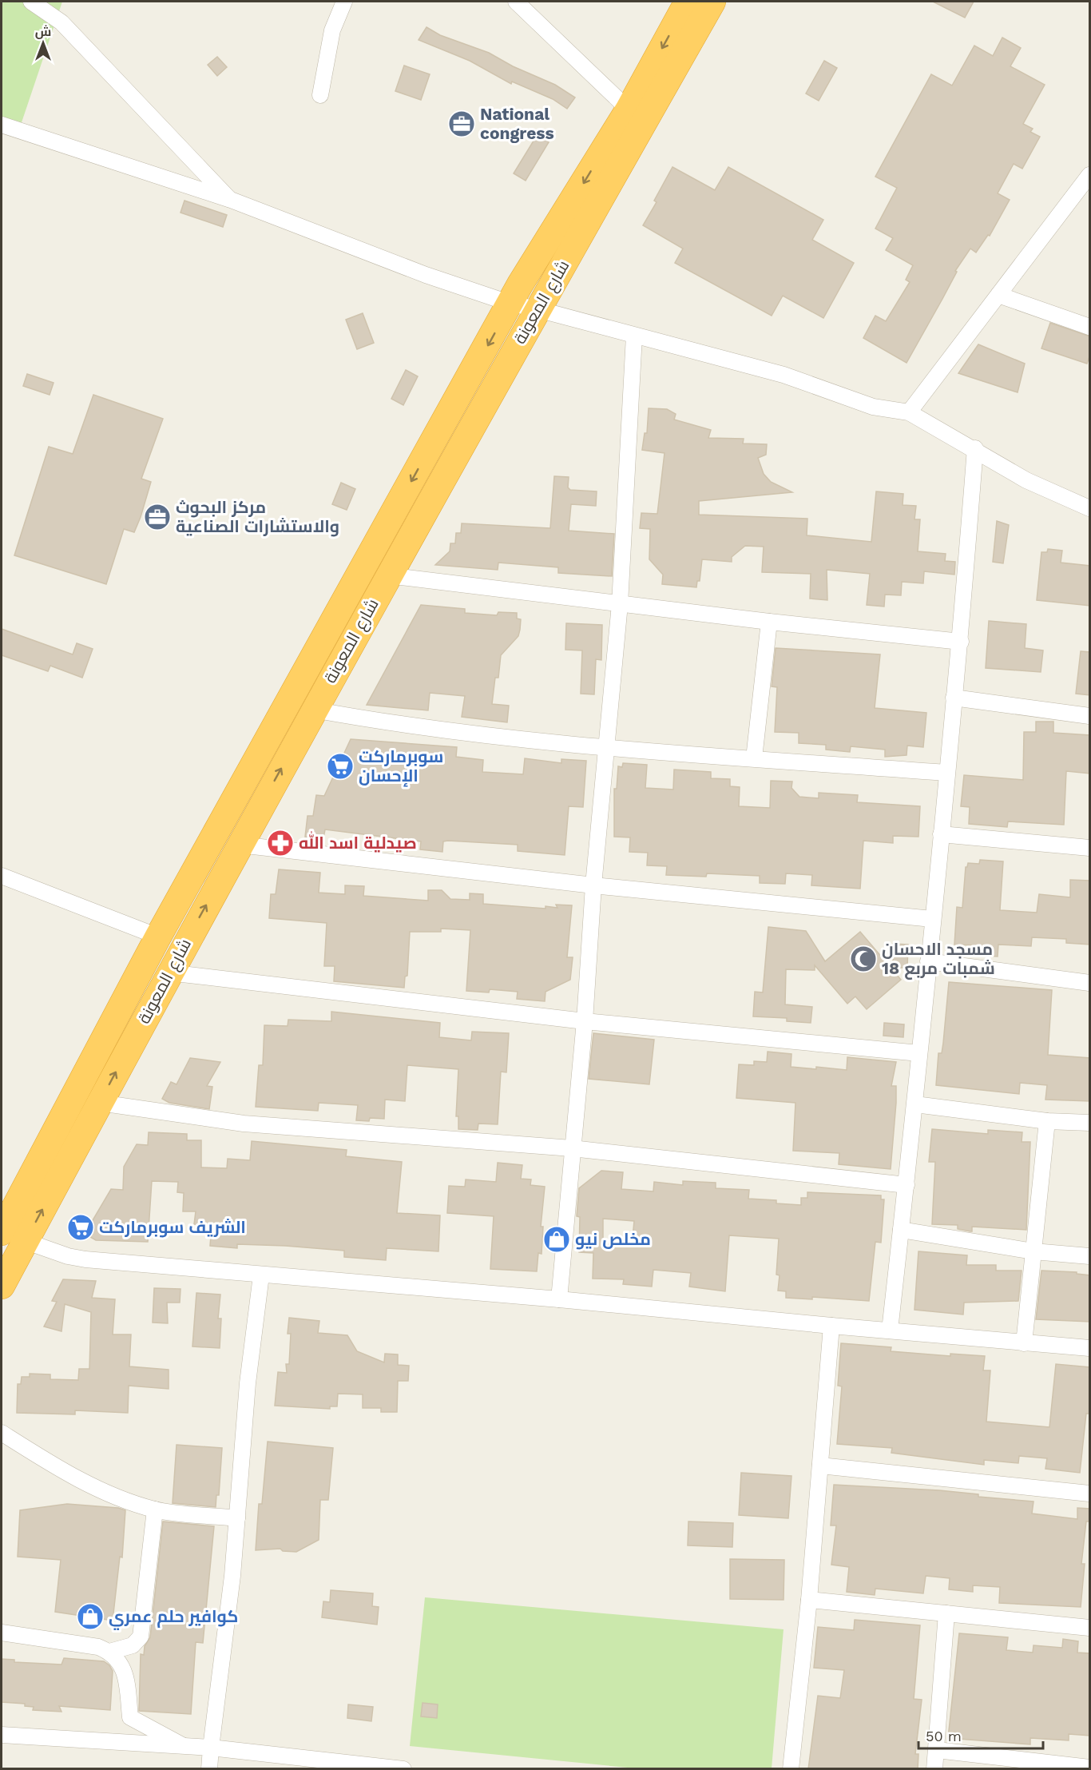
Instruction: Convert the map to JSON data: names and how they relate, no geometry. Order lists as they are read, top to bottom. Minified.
{"streets":{"highway":["شارع المعونة"]},"places":{"office":["National congress","مركز البحوث والاستشارات الصناعية"],"supermarket":["سوبرماركت الإحسان","الشريف سوبرماركت"],"pharmacy":["صيدلية اسد الله"],"mosque":["مسجد الاحسان شمبات مربع 18"],"shop":["مخلص نيو","كوافير حلم عمري"]},"scale_bar":"50 m","north":"top"}
